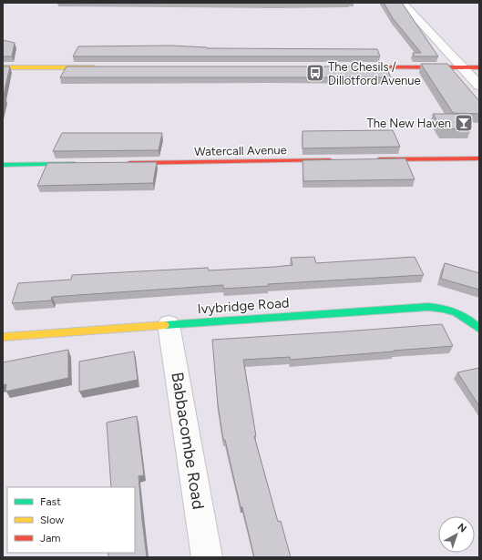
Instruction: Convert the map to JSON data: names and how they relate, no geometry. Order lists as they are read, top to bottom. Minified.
{"streets":{"street":["Watercall Avenue","Ivybridge Road","Babbacombe Road"]},"crossings":[["Ivybridge Road","Babbacombe Road"]],"places":{"bus stop":["The Chesils / Dillotford Avenue"],"bar":["The New Haven"]},"legend":["Fast","Slow","Jam"],"north":"top right"}
